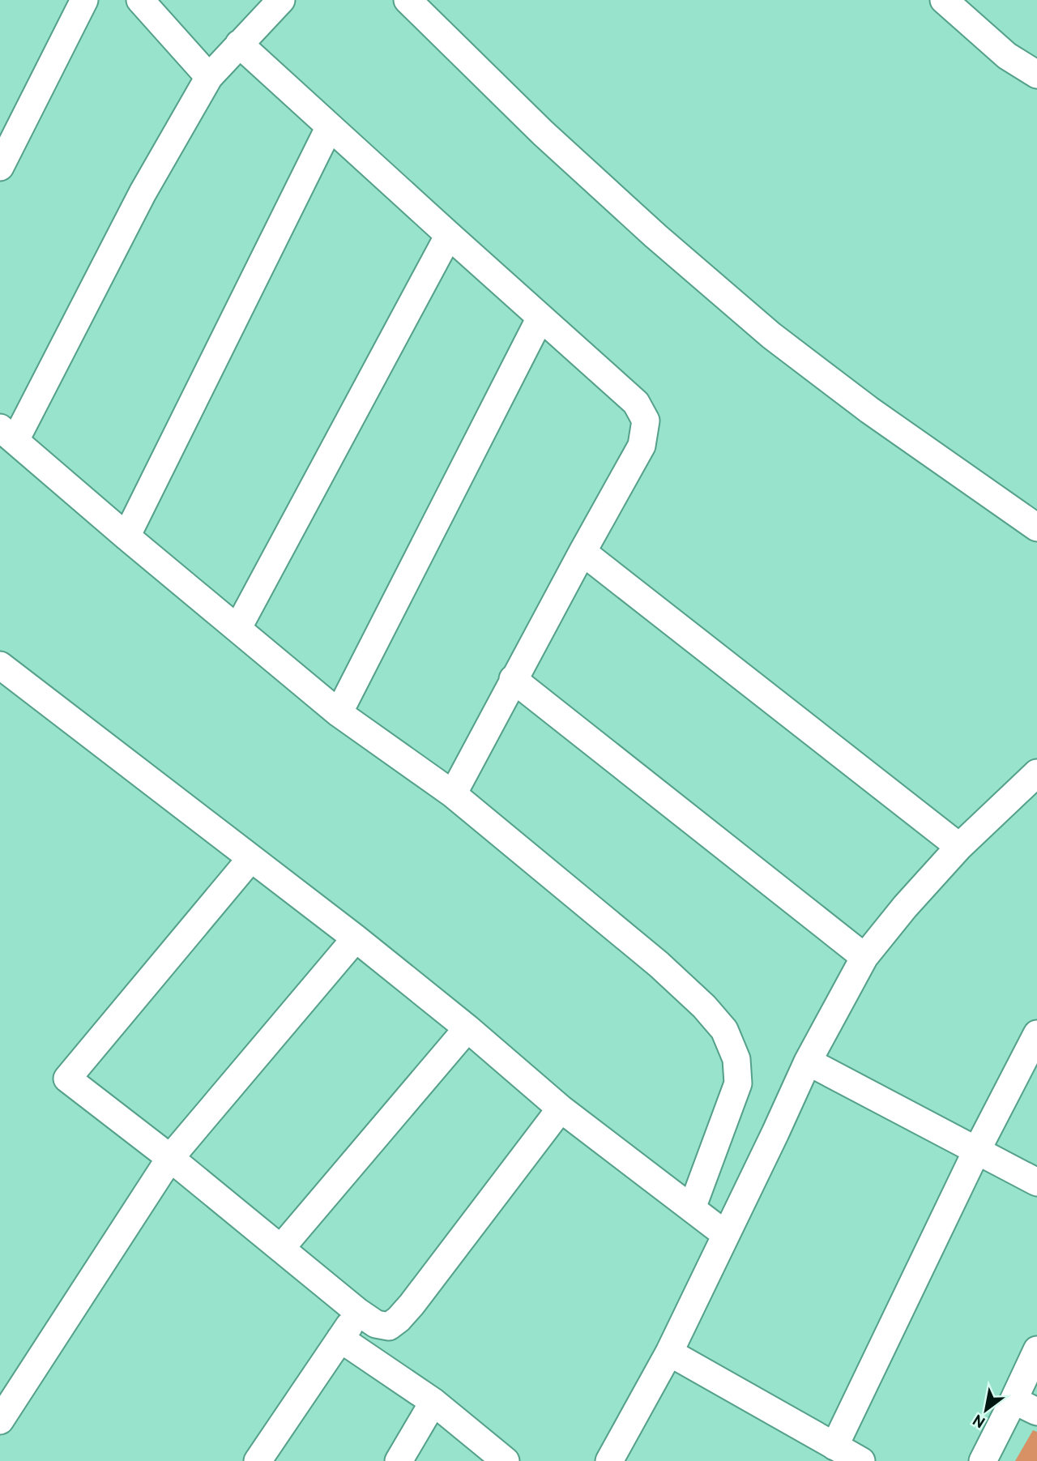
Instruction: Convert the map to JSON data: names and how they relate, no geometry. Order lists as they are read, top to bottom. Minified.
{"north":"bottom left"}
